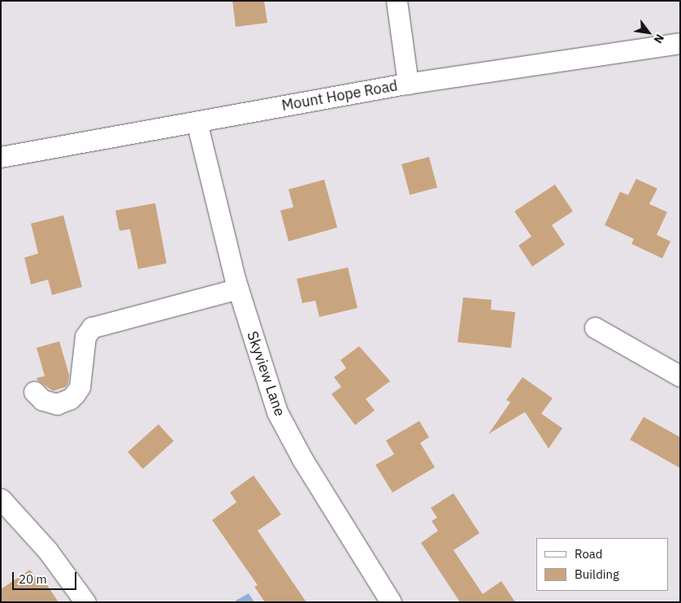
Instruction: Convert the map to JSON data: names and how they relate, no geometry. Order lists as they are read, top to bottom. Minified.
{"streets":{"street":["Mount Hope Road","Skyview Lane"]},"crossings":[["Mount Hope Road","Skyview Lane"]],"legend":["Road","Building"],"scale_bar":"20 m","north":"bottom right"}
